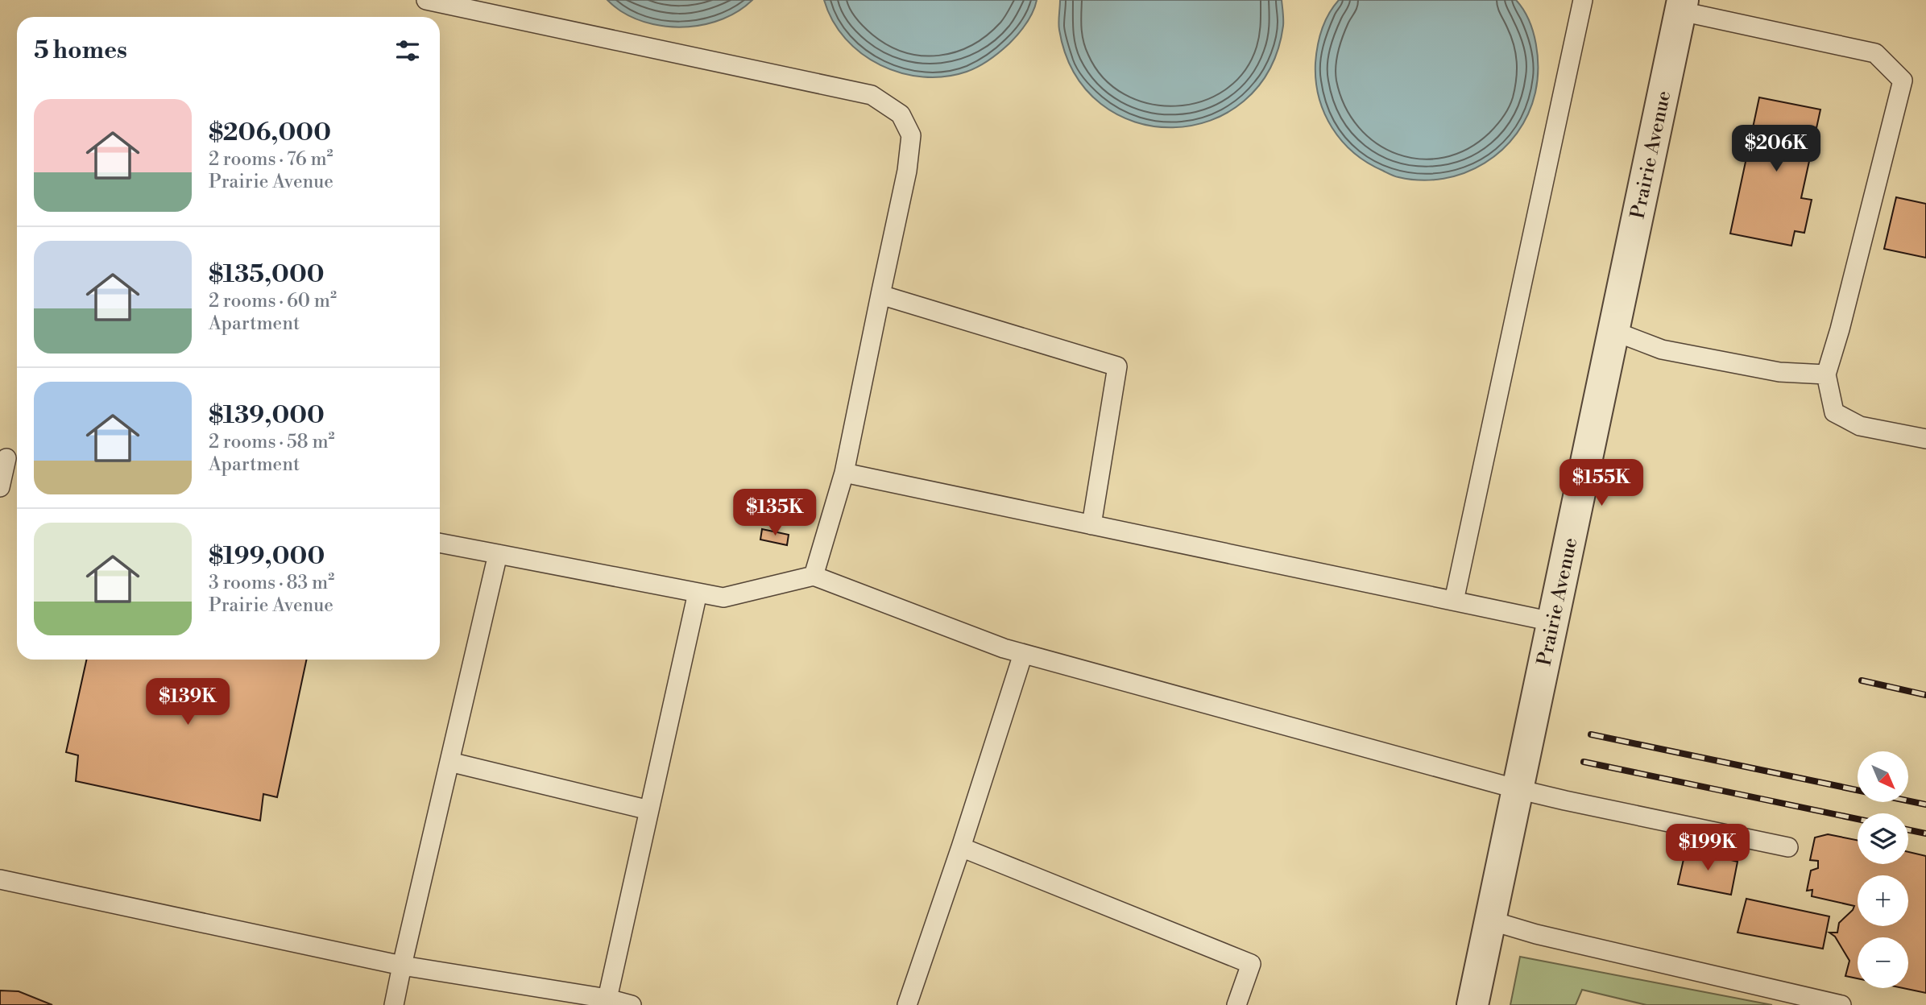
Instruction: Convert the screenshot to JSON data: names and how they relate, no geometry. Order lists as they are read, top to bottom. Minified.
{"streets":{"street":["Prairie Avenue"]},"north":"bottom right","page":{"heading":"5 homes","list":[{"name":"$206,000","note":"2 rooms · 76 m² · Prairie Avenue"},{"name":"$135,000","note":"2 rooms · 60 m² · Apartment"},{"name":"$139,000","note":"2 rooms · 58 m² · Apartment"},{"name":"$199,000","note":"3 rooms · 83 m² · Prairie Avenue"}],"price":["$206K","$155K","$135K","$139K","$199K"],"map_buttons":["+","−"]}}
